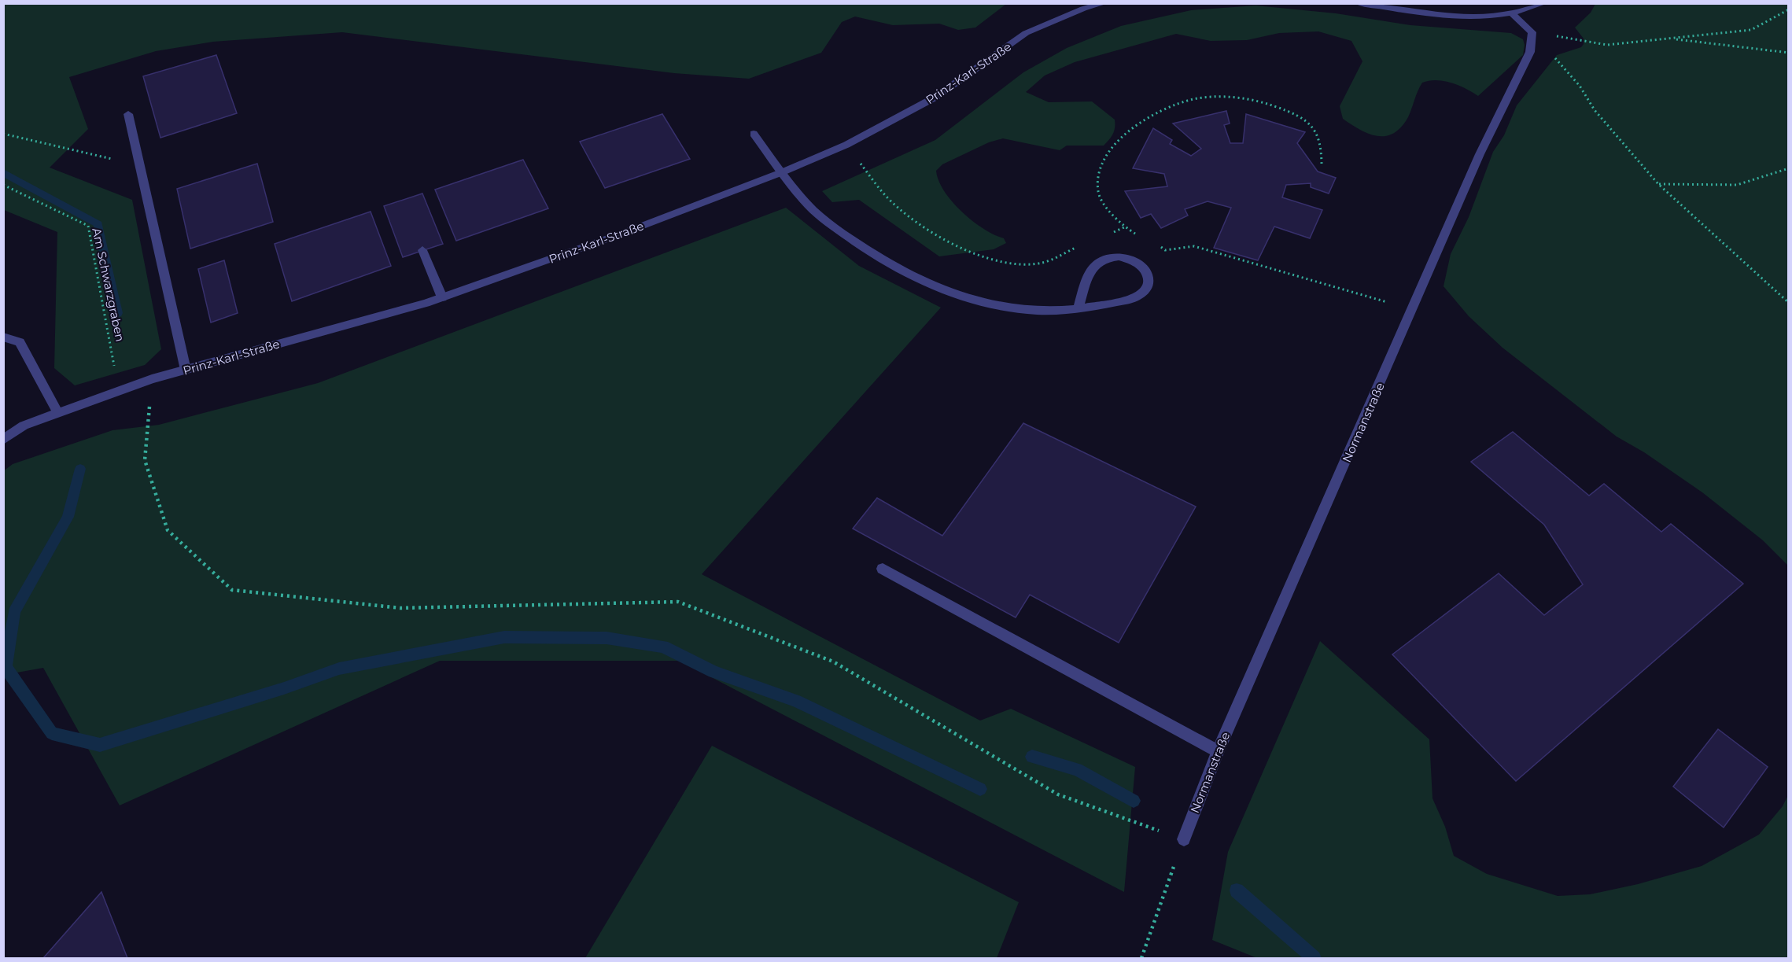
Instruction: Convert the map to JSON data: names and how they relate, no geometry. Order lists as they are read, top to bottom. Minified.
{"streets":{"street":["Prinz-Karl-Straße","Normanstraße"],"path":["Am Schwarzgraben"]}}
